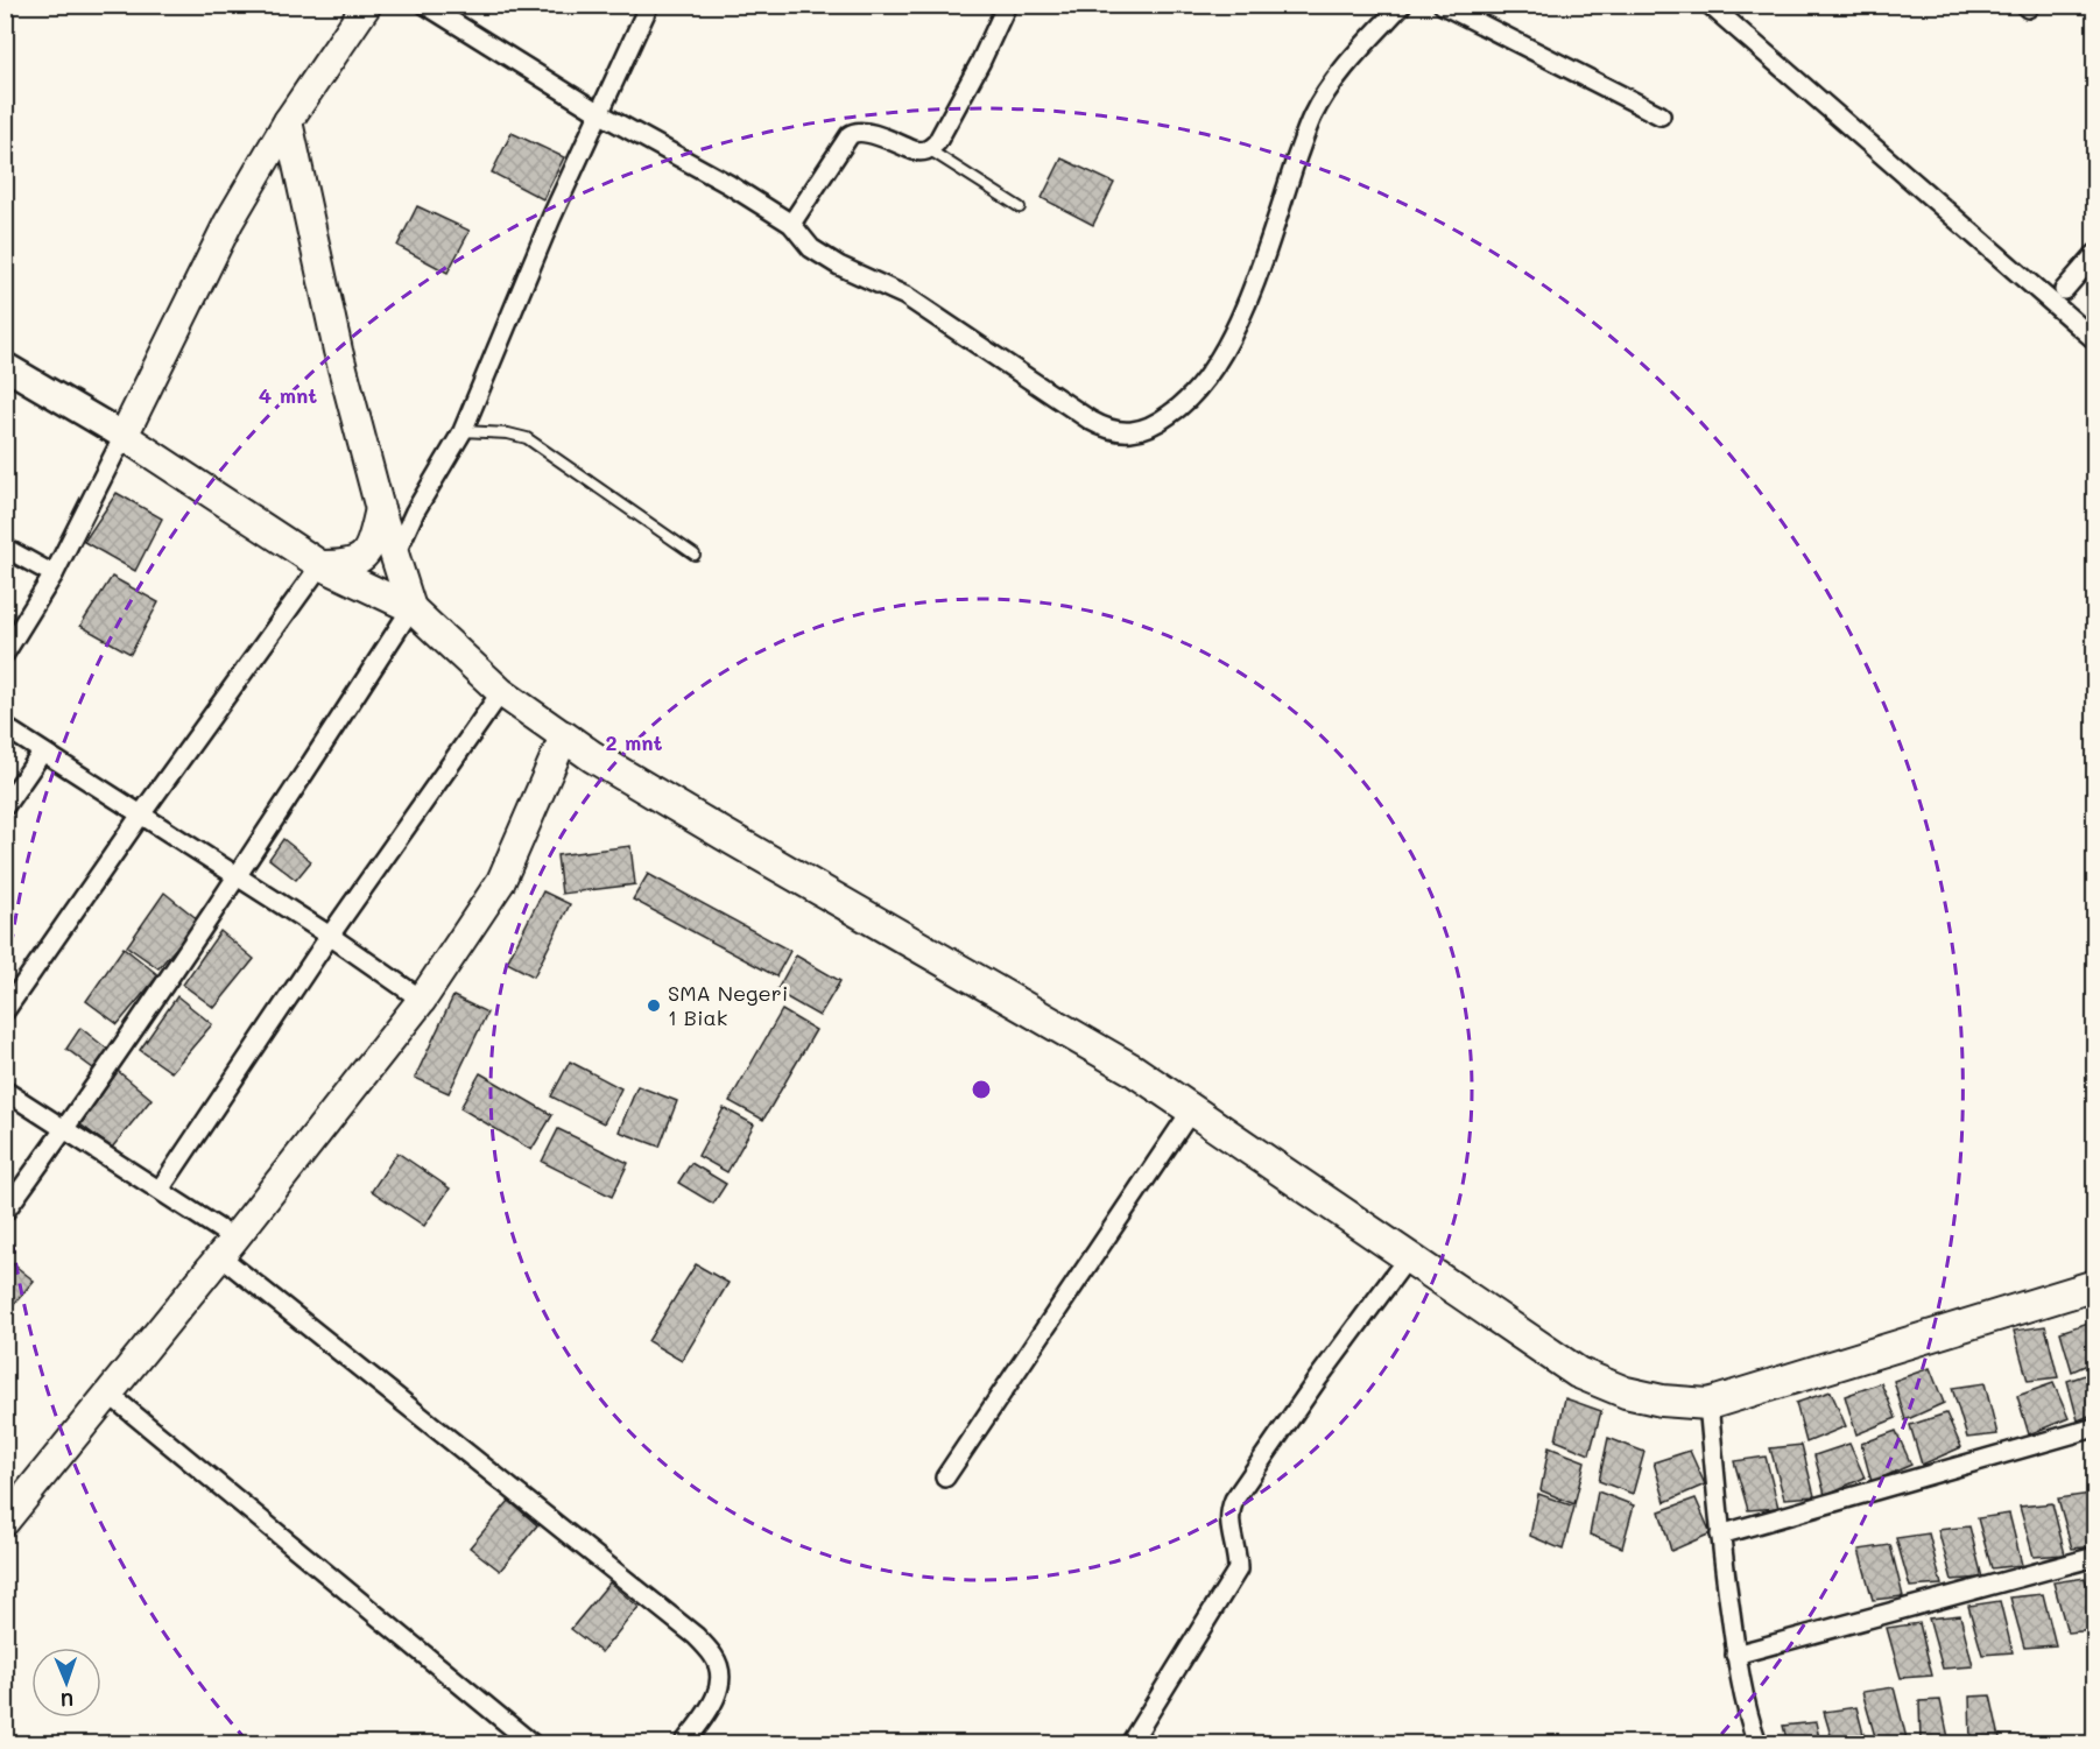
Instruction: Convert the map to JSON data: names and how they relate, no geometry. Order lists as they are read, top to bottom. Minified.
{"places":["SMA Negeri 1 Biak"],"north":"bottom","rings":["4 mnt","2 mnt"]}
